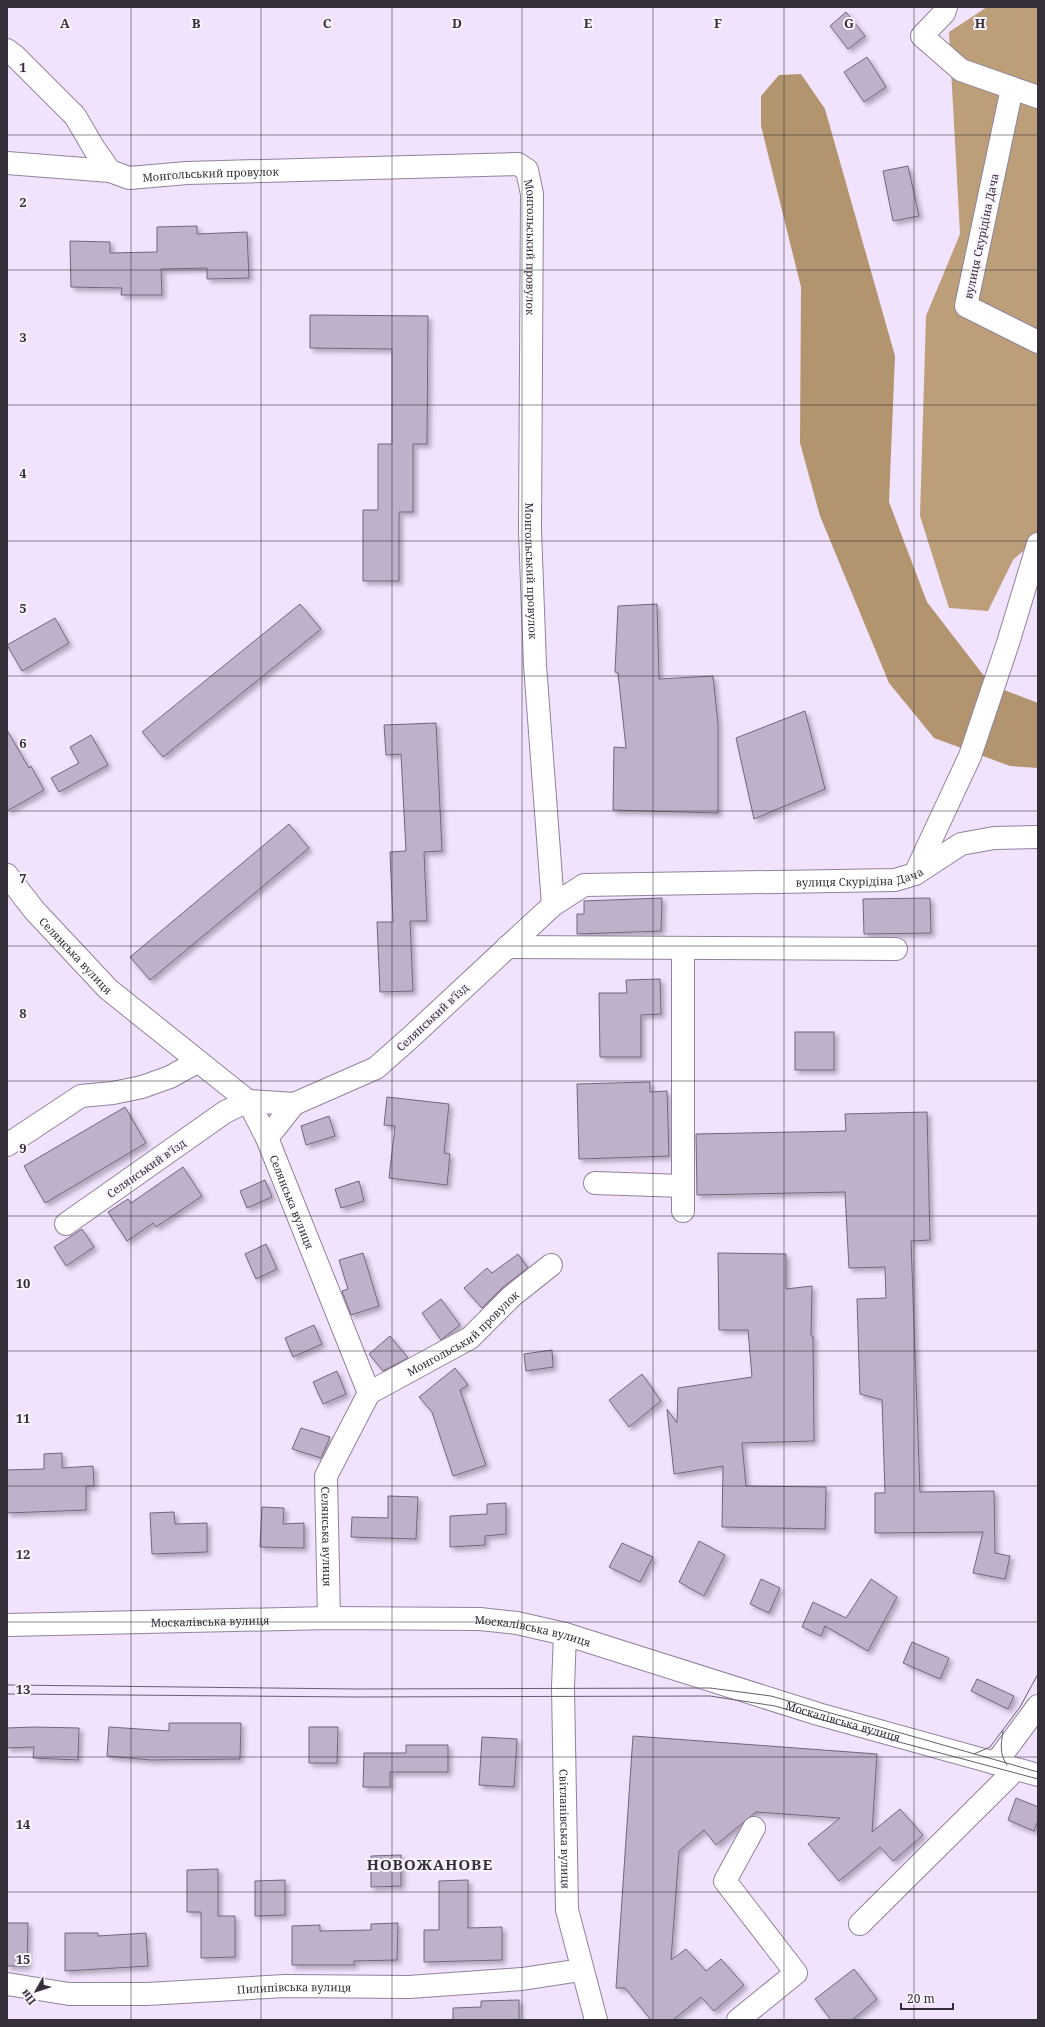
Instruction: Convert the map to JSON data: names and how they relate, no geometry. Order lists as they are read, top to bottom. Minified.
{"streets":{"street":["Монгольський провулок","вулиця Скурідіна Дача","Селянська вулиця","Селянський вʼїзд","Москалівська вулиця","Світланівська вулиця","Пилипівська вулиця"]},"crossings":[["Монгольський провулок","вулиця Скурідіна Дача"],["Монгольський провулок","Селянська вулиця"],["Монгольський провулок","Селянський вʼїзд"],["вулиця Скурідіна Дача","Селянський вʼїзд"],["Селянська вулиця","Селянський вʼїзд"],["Селянська вулиця","Москалівська вулиця"],["Москалівська вулиця","Світланівська вулиця"],["Світланівська вулиця","Пилипівська вулиця"]],"districts":["НОВОЖАНОВЕ"],"scale_bar":"20 m","north":"bottom left","grid":{"columns":["A","B","C","D","E","F","G","H"],"rows":["1","2","3","4","5","6","7","8","9","10","11","12","13","14","15"]}}
